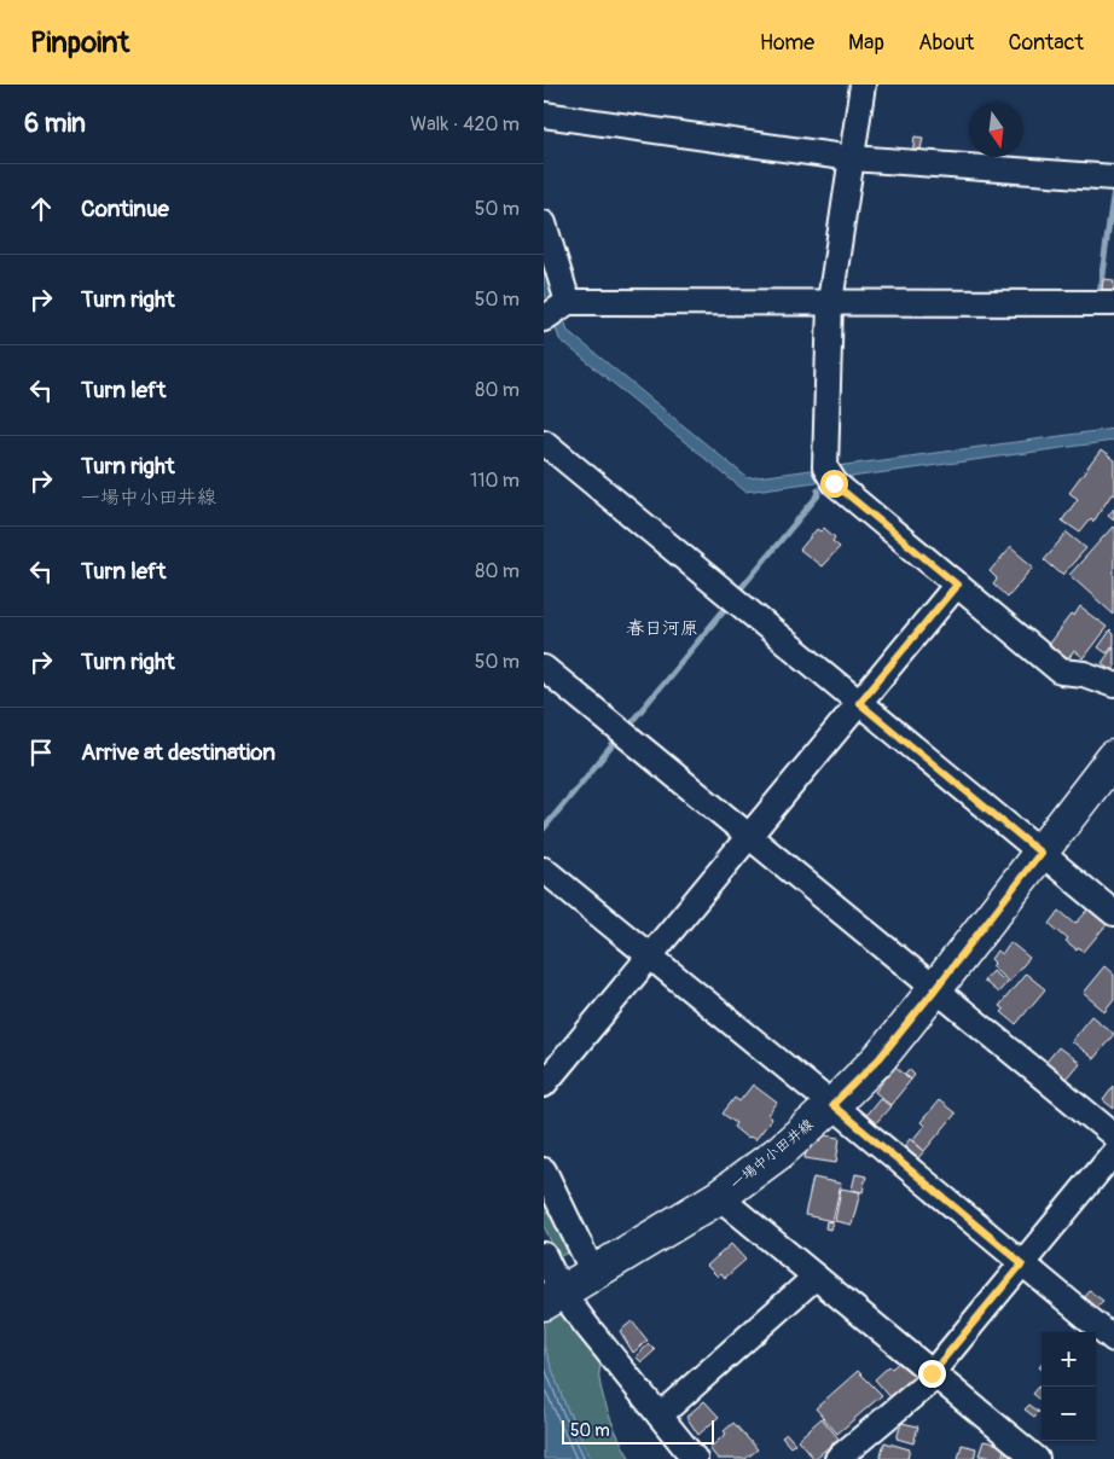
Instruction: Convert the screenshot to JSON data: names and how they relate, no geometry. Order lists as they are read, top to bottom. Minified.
{"streets":{"main road":["一場中小田井線"]},"districts":["春日河原"],"scale_bar":"50 m","north":"bottom","page":{"header":"Pinpoint","nav":["Home","Map","About","Contact"],"heading":["6 min","Walk · 420 m"],"list":[["Continue","50 m"],["Turn right","50 m"],["Turn left","80 m"],["Turn right","一場中小田井線","110 m"],["Turn left","80 m"],["Turn right","50 m"],"Arrive at destination"],"map_buttons":["+","−"],"scale":"50 m"}}
